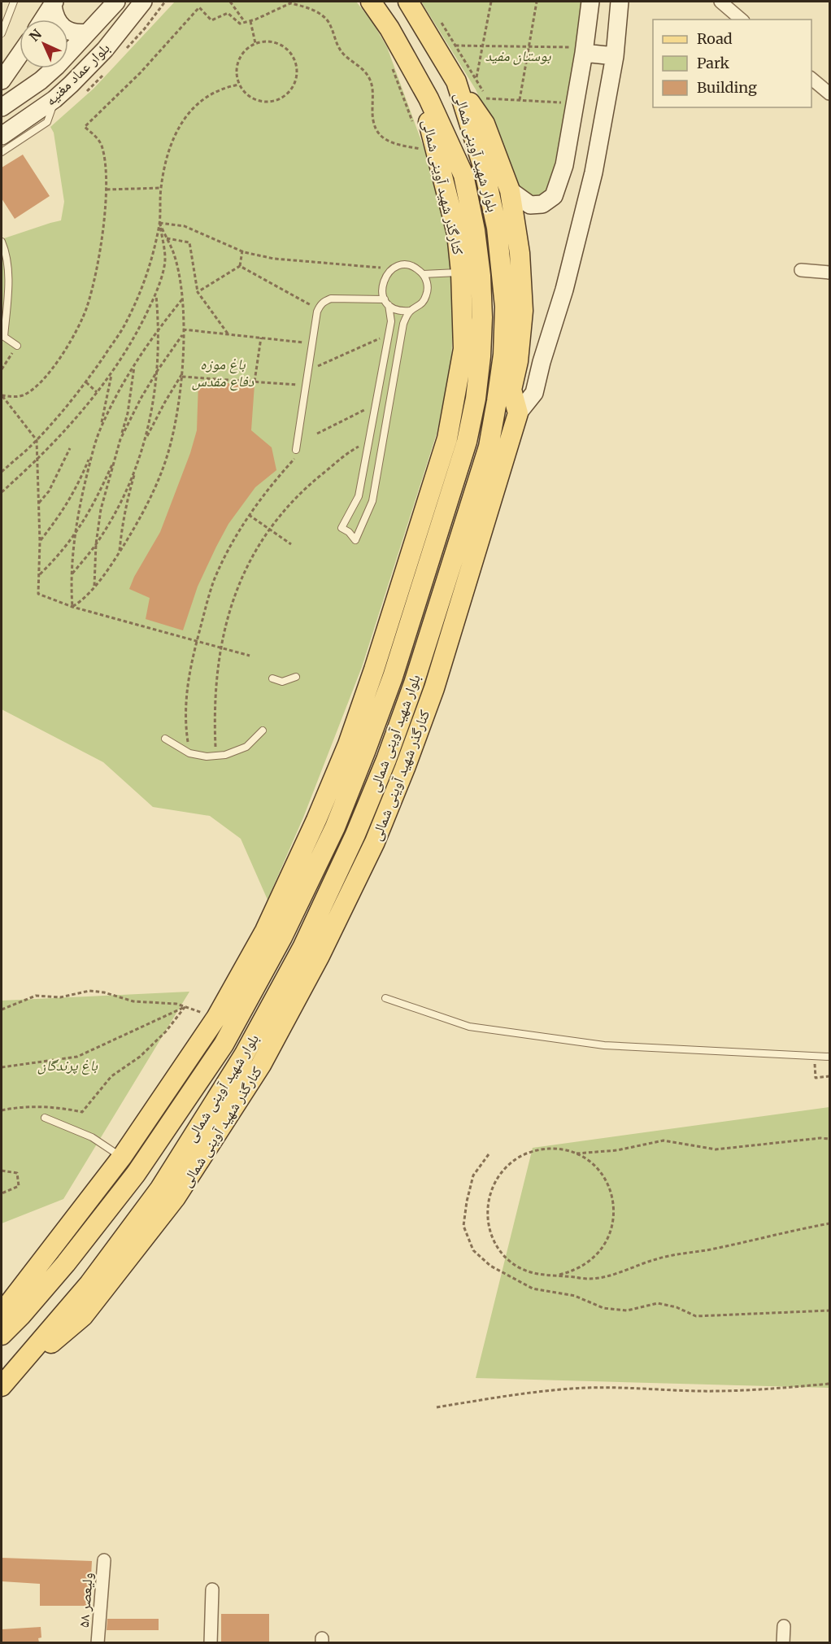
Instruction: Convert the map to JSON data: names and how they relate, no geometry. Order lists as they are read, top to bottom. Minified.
{"streets":{"main road":["بلوار شهید آوینی شمالی","کنارگذر شهید آوینی شمالی"],"street":["بلوار عماد مغنیه","ولیعصر ۵۸"]},"crossings":[["بلوار شهید آوینی شمالی","کنارگذر شهید آوینی شمالی"]],"parks":["بوستان مفید","باغ موزه دفاع مقدس","باغ پرندگان"],"legend":["Road","Park","Building"],"north":"top left"}
